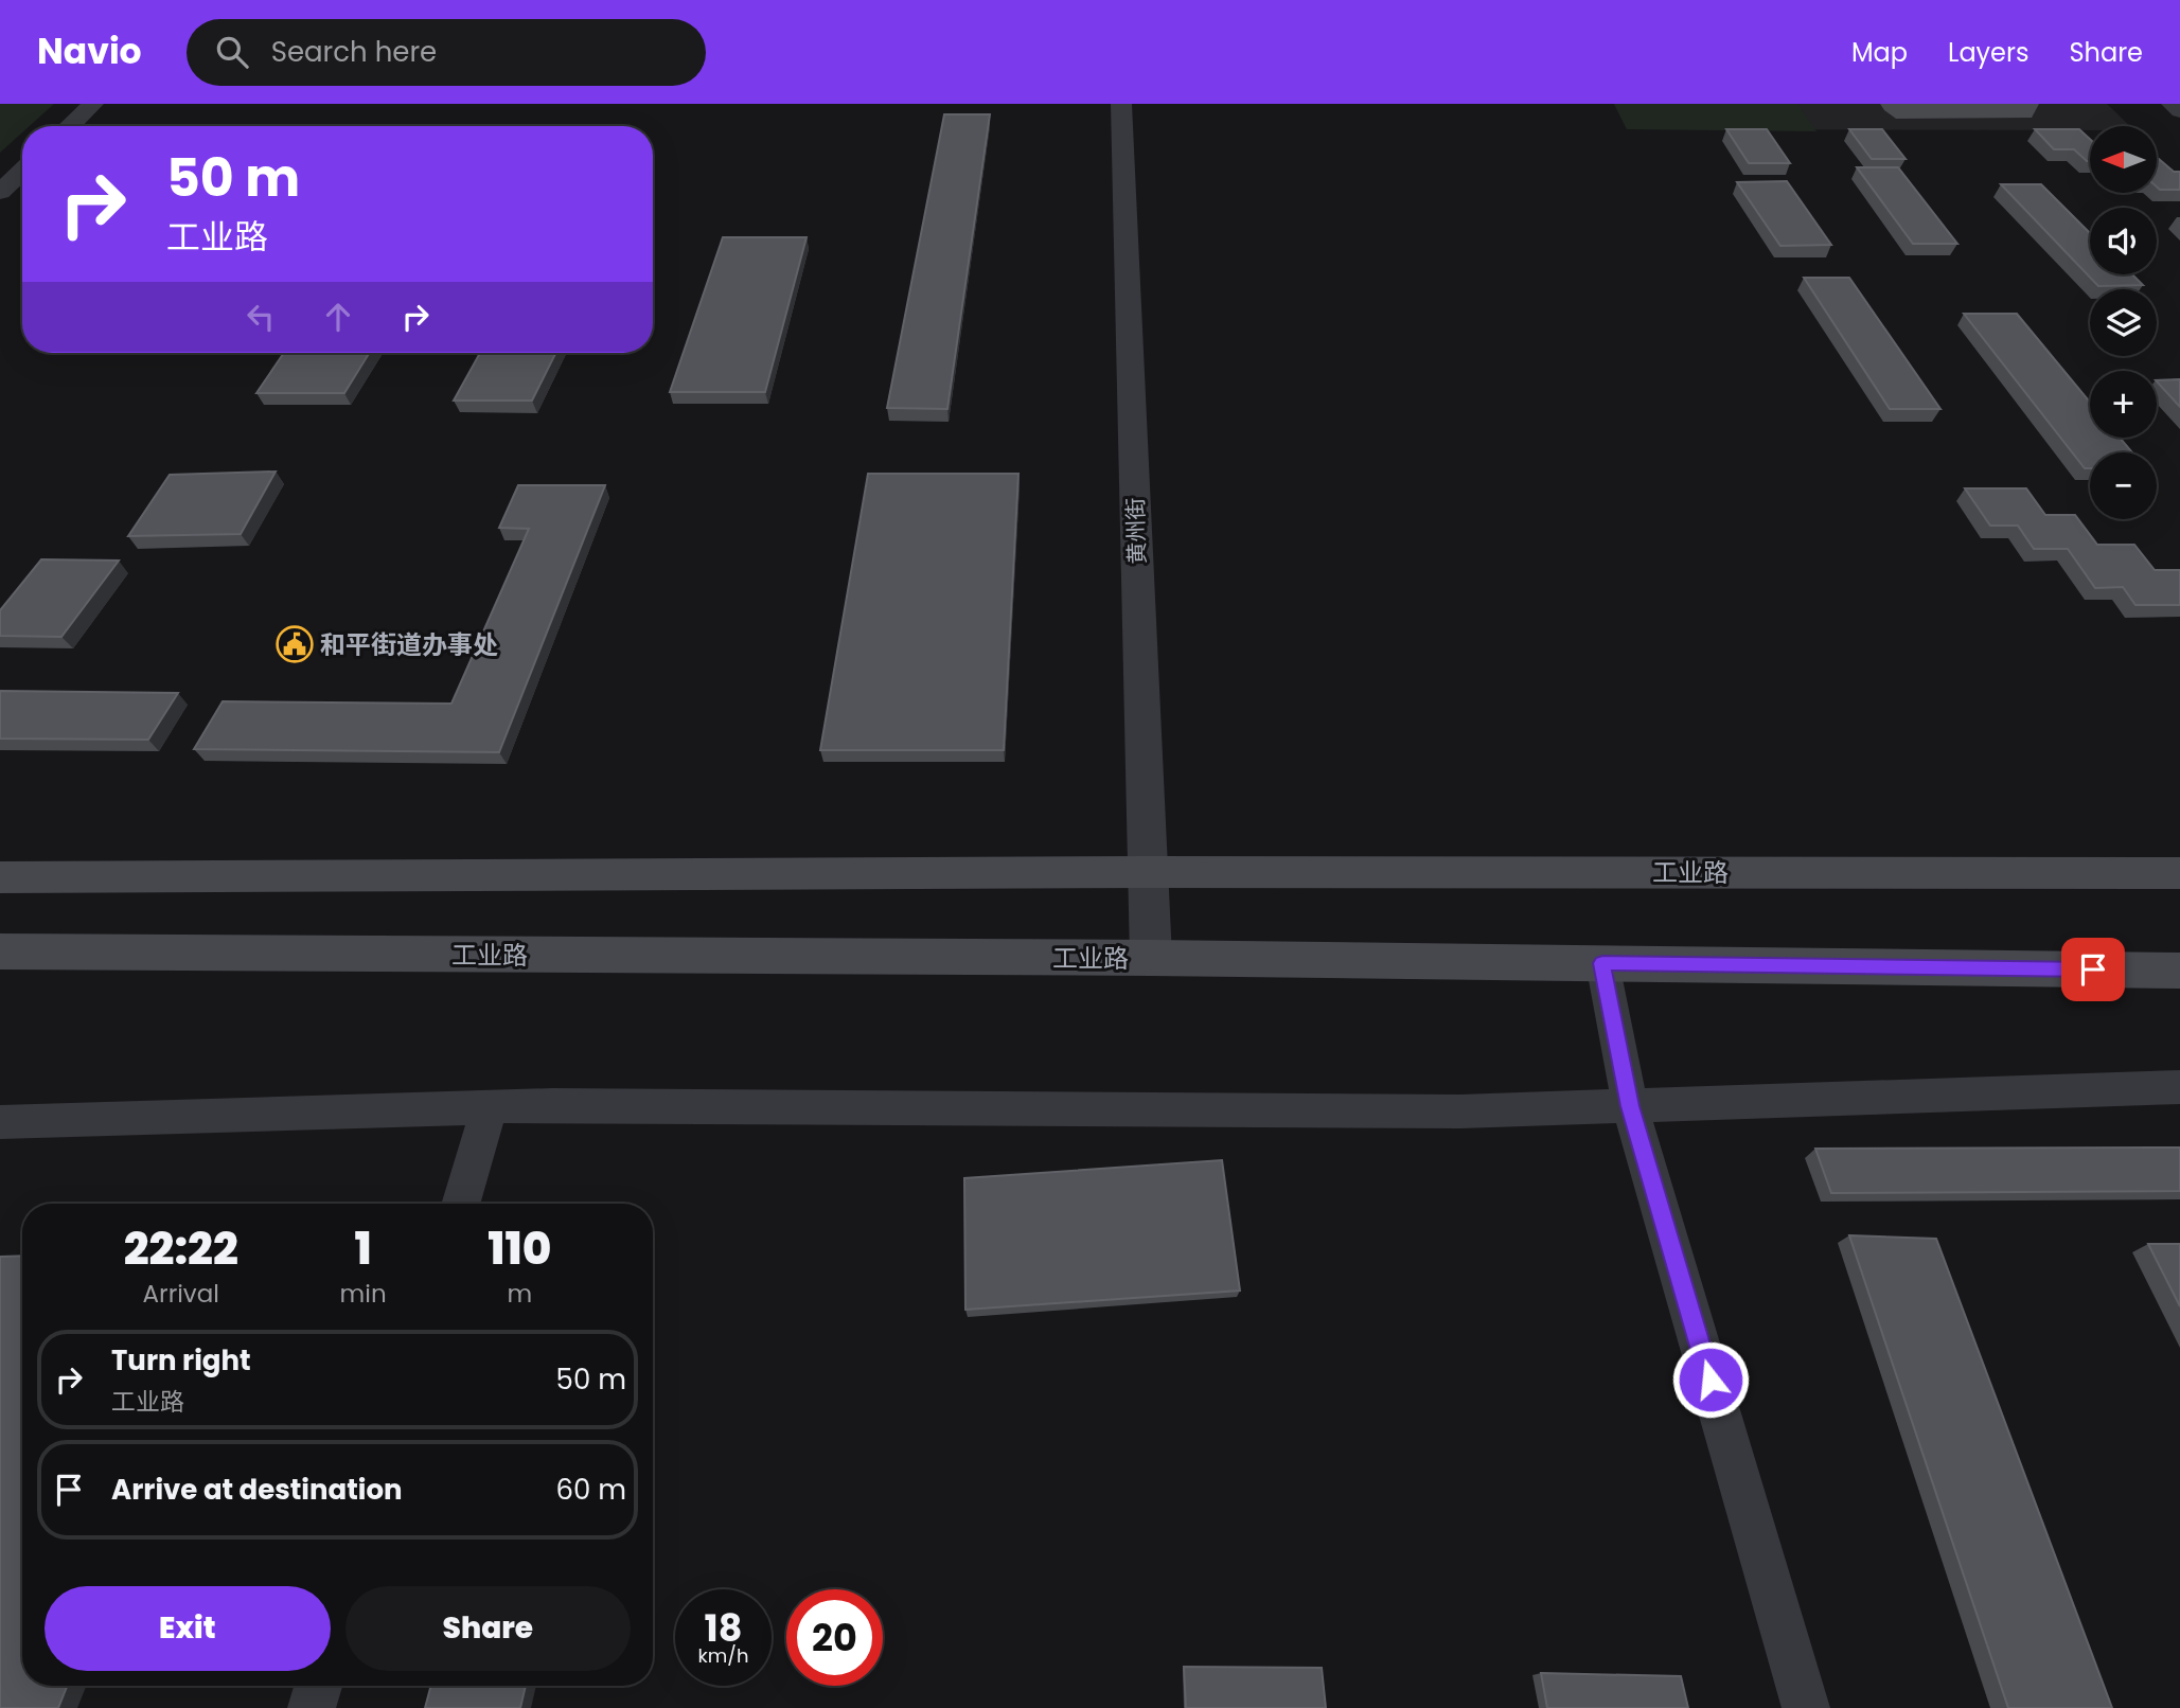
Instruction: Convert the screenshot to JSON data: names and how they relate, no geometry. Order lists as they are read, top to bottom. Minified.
{"streets":{"main road":["工业路"],"street":["黄州街"]},"crossings":[["黄州街","工业路"]],"places":{"public building":["和平街道办事处"]},"north":"left","page":{"header":"Navio","search":"Search here","nav":["Map","Layers","Share"],"map_buttons":["+","−"],"turn":["50 m","工业路"],"eta":["22:22","Arrival","1","min","110","m"],"list":[{"name":"Turn right","note":"工业路","value":"50 m"},{"name":"Arrive at destination","value":"60 m"}],"buttons":["Exit","Share"],"speed":"18 km/h","limit":"20"}}
